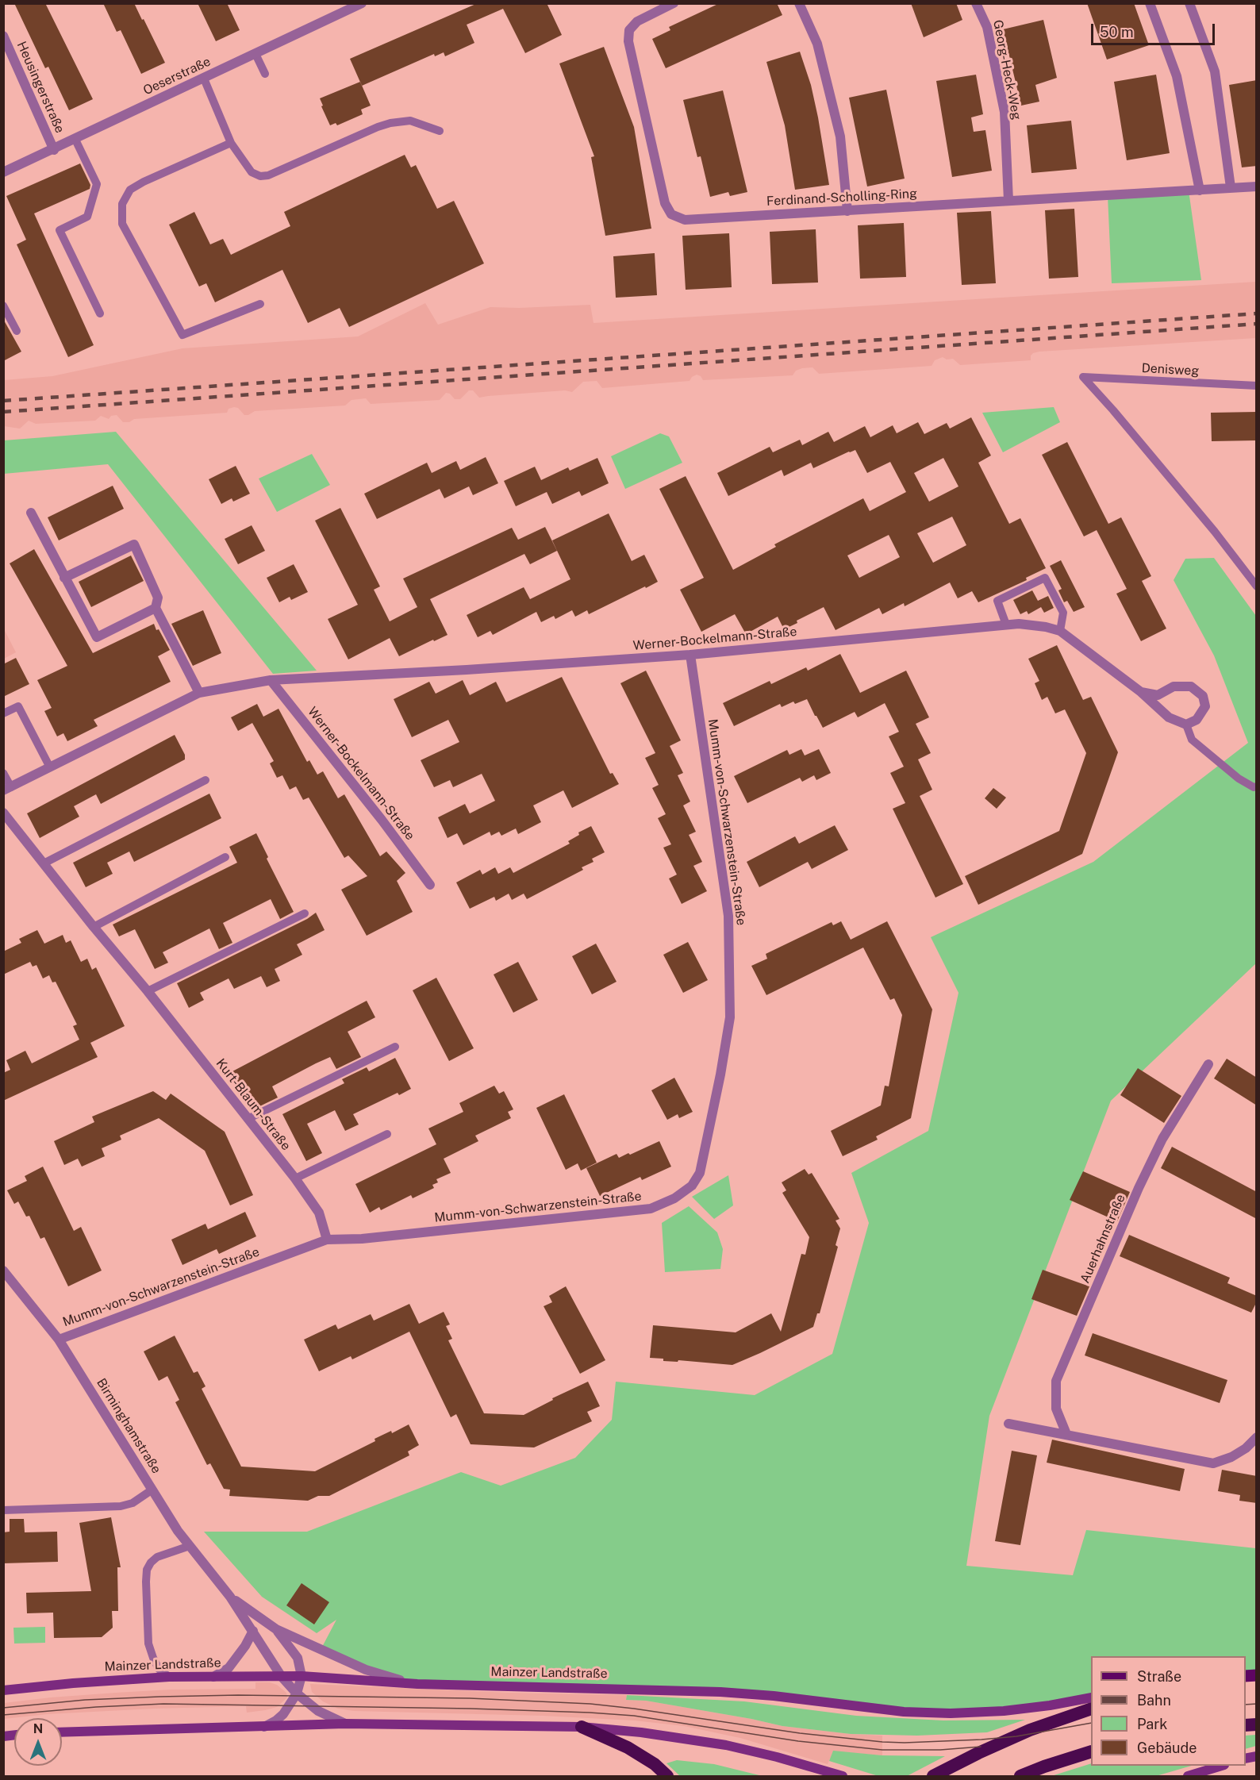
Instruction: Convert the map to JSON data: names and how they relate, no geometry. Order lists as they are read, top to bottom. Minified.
{"streets":{"main road":["Mainzer Landstraße"],"street":["Georg-Heck-Weg","Oeserstraße","Heusingerstraße","Ferdinand-Scholling-Ring","Werner-Bockelmann-Straße","Mumm-von-Schwarzenstein-Straße","Kurt-Blaum-Straße","Auerhahnstraße","Birminghamstraße"],"lane":["Denisweg"]},"crossings":[["Georg-Heck-Weg","Ferdinand-Scholling-Ring"],["Oeserstraße","Heusingerstraße"],["Werner-Bockelmann-Straße","Mumm-von-Schwarzenstein-Straße"],["Mumm-von-Schwarzenstein-Straße","Kurt-Blaum-Straße"],["Mumm-von-Schwarzenstein-Straße","Birminghamstraße"],["Birminghamstraße","Mainzer Landstraße"]],"legend":["Straße","Bahn","Park","Gebäude"],"scale_bar":"50 m","north":"top"}
